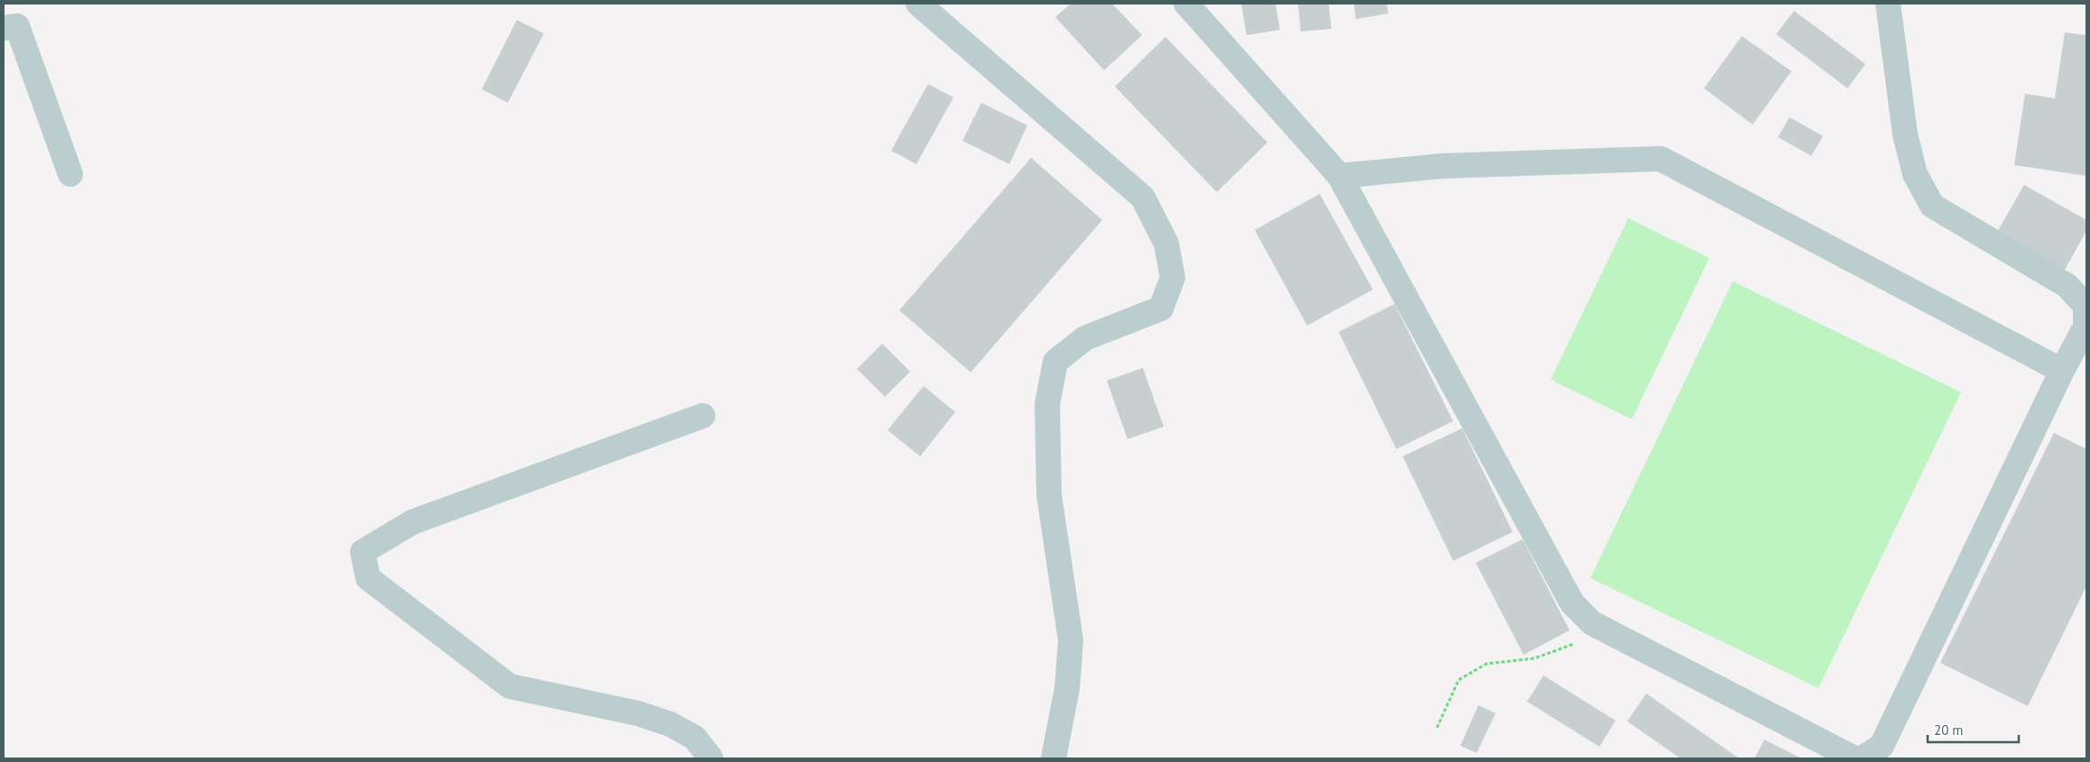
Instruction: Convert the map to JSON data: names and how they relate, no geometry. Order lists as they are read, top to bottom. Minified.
{"scale_bar":"20 m"}
